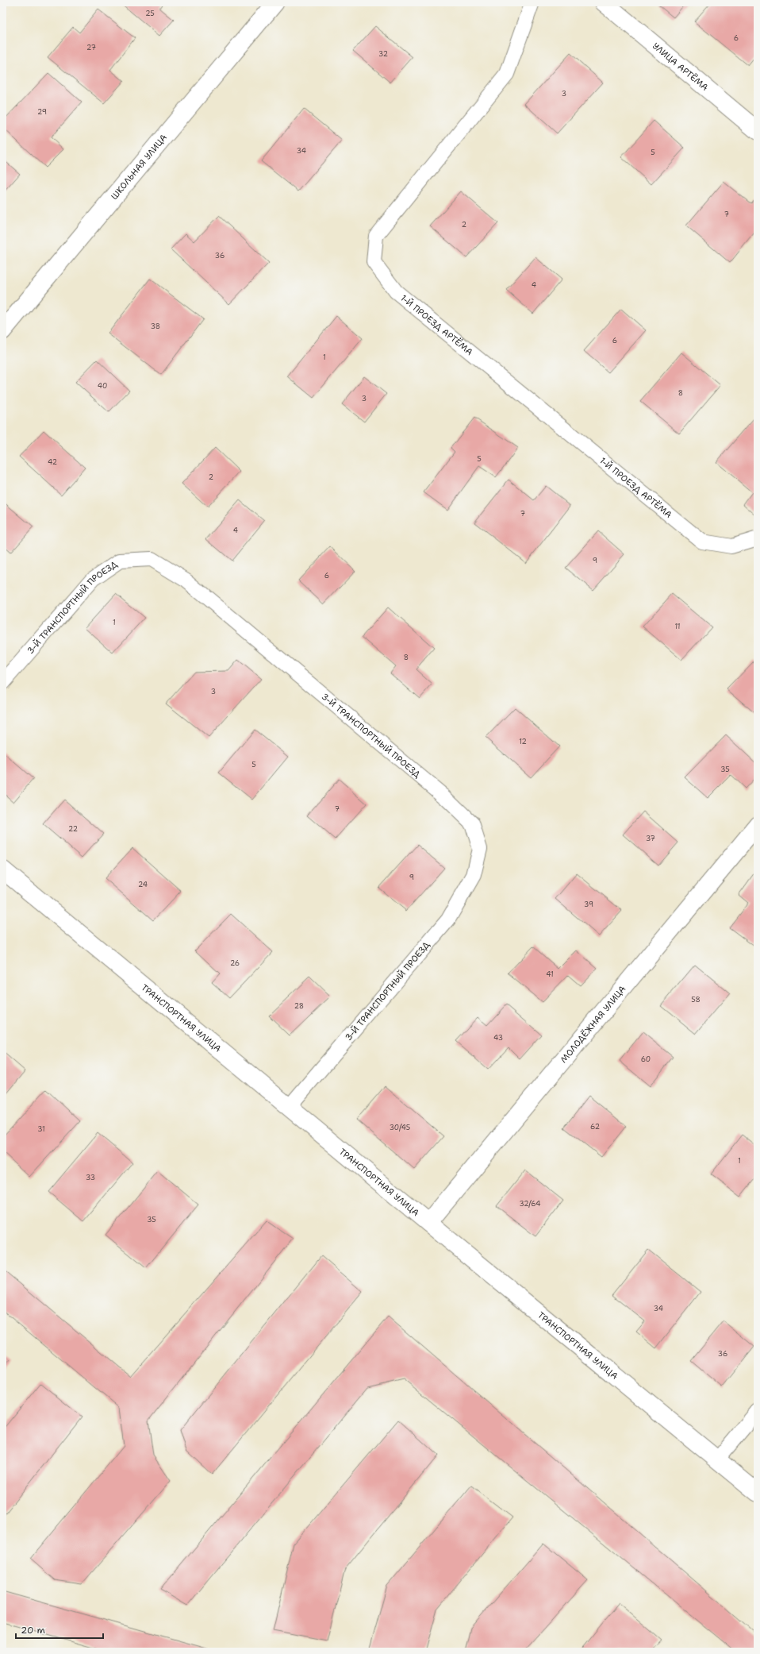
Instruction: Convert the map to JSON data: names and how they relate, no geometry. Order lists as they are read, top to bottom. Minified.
{"streets":{"street":["УЛИЦА АРТЁМА","ШКОЛЬНАЯ УЛИЦА","ТРАНСПОРТНАЯ УЛИЦА","МОЛОДЁЖНАЯ УЛИЦА"],"lane":["1-Й ПРОЕЗД АРТЁМА","3-Й ТРАНСПОРТНЫЙ ПРОЕЗД"]},"crossings":[["3-Й ТРАНСПОРТНЫЙ ПРОЕЗД","ТРАНСПОРТНАЯ УЛИЦА"],["ТРАНСПОРТНАЯ УЛИЦА","МОЛОДЁЖНАЯ УЛИЦА"]],"house_numbers":["25","6","27","32","3","29","34","5","7","2","36","4","38","6","1","40","8","3","5","42","2","7","4","9","6","1","11","8","3","12","5","35","7","22","37","9","24","39","26","41","58","28","43","60","62","30/45","31","1","33","32/64","35","34","36"],"scale_bar":"20 m"}
